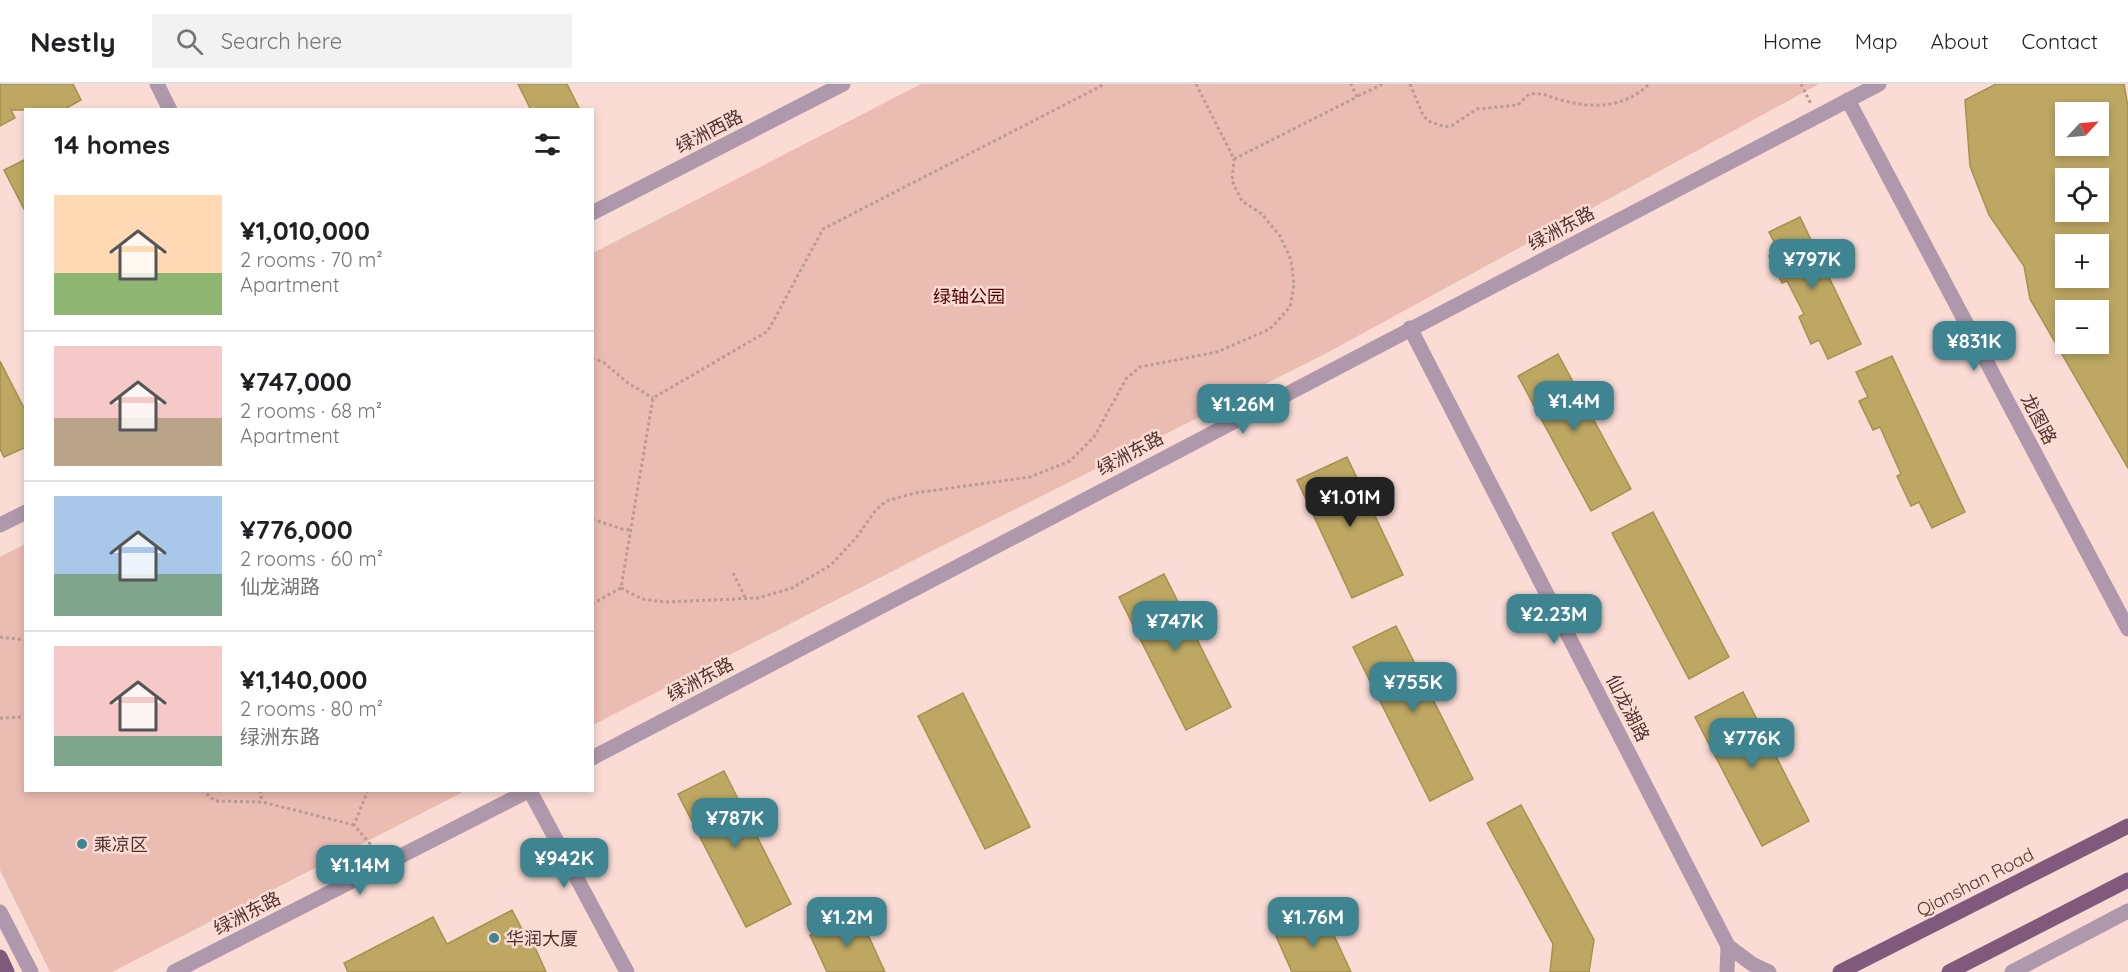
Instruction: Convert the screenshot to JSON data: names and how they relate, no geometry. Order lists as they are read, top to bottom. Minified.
{"streets":{"main road":["Qianshan Road"],"street":["绿洲西路","绿洲东路","龙图路","仙龙湖路"]},"crossings":[["绿洲东路","龙图路"],["绿洲东路","仙龙湖路"]],"parks":["绿轴公园"],"places":["乘凉区","华润大厦"],"north":"top right","page":{"header":"Nestly","search":"Search here","nav":["Home","Map","About","Contact"],"map_buttons":["+","−"],"heading":"14 homes","list":[{"name":"¥1,010,000","note":"2 rooms · 70 m² · Apartment"},{"name":"¥747,000","note":"2 rooms · 68 m² · Apartment"},{"name":"¥776,000","note":"2 rooms · 60 m² · 仙龙湖路"},{"name":"¥1,140,000","note":"2 rooms · 80 m² · 绿洲东路"}],"price":["¥797K","¥831K","¥1.4M","¥1.26M","¥1.01M","¥2.23M","¥747K","¥755K","¥776K","¥787K","¥942K","¥1.14M","¥1.2M","¥1.76M"]}}
